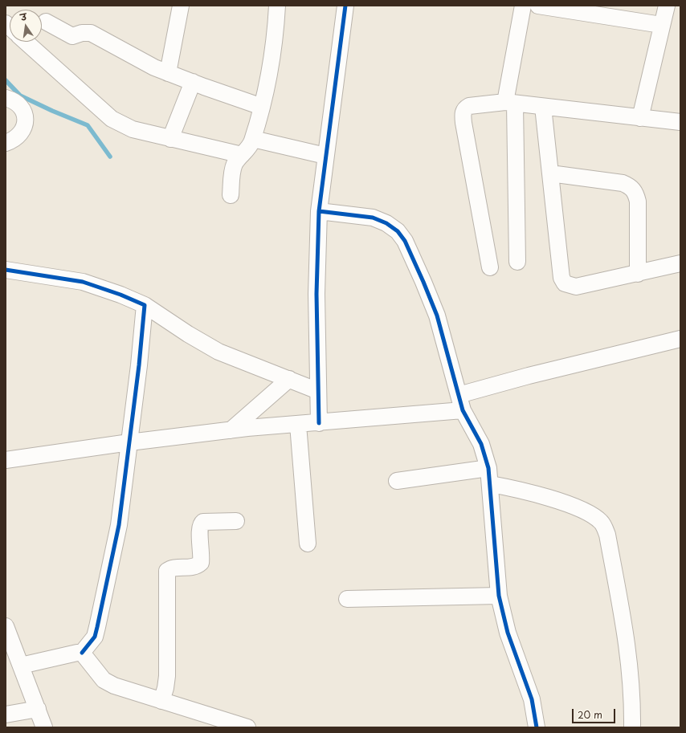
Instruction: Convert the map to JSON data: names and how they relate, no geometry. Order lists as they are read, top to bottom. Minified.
{"scale_bar":"20 m","north":"top"}
